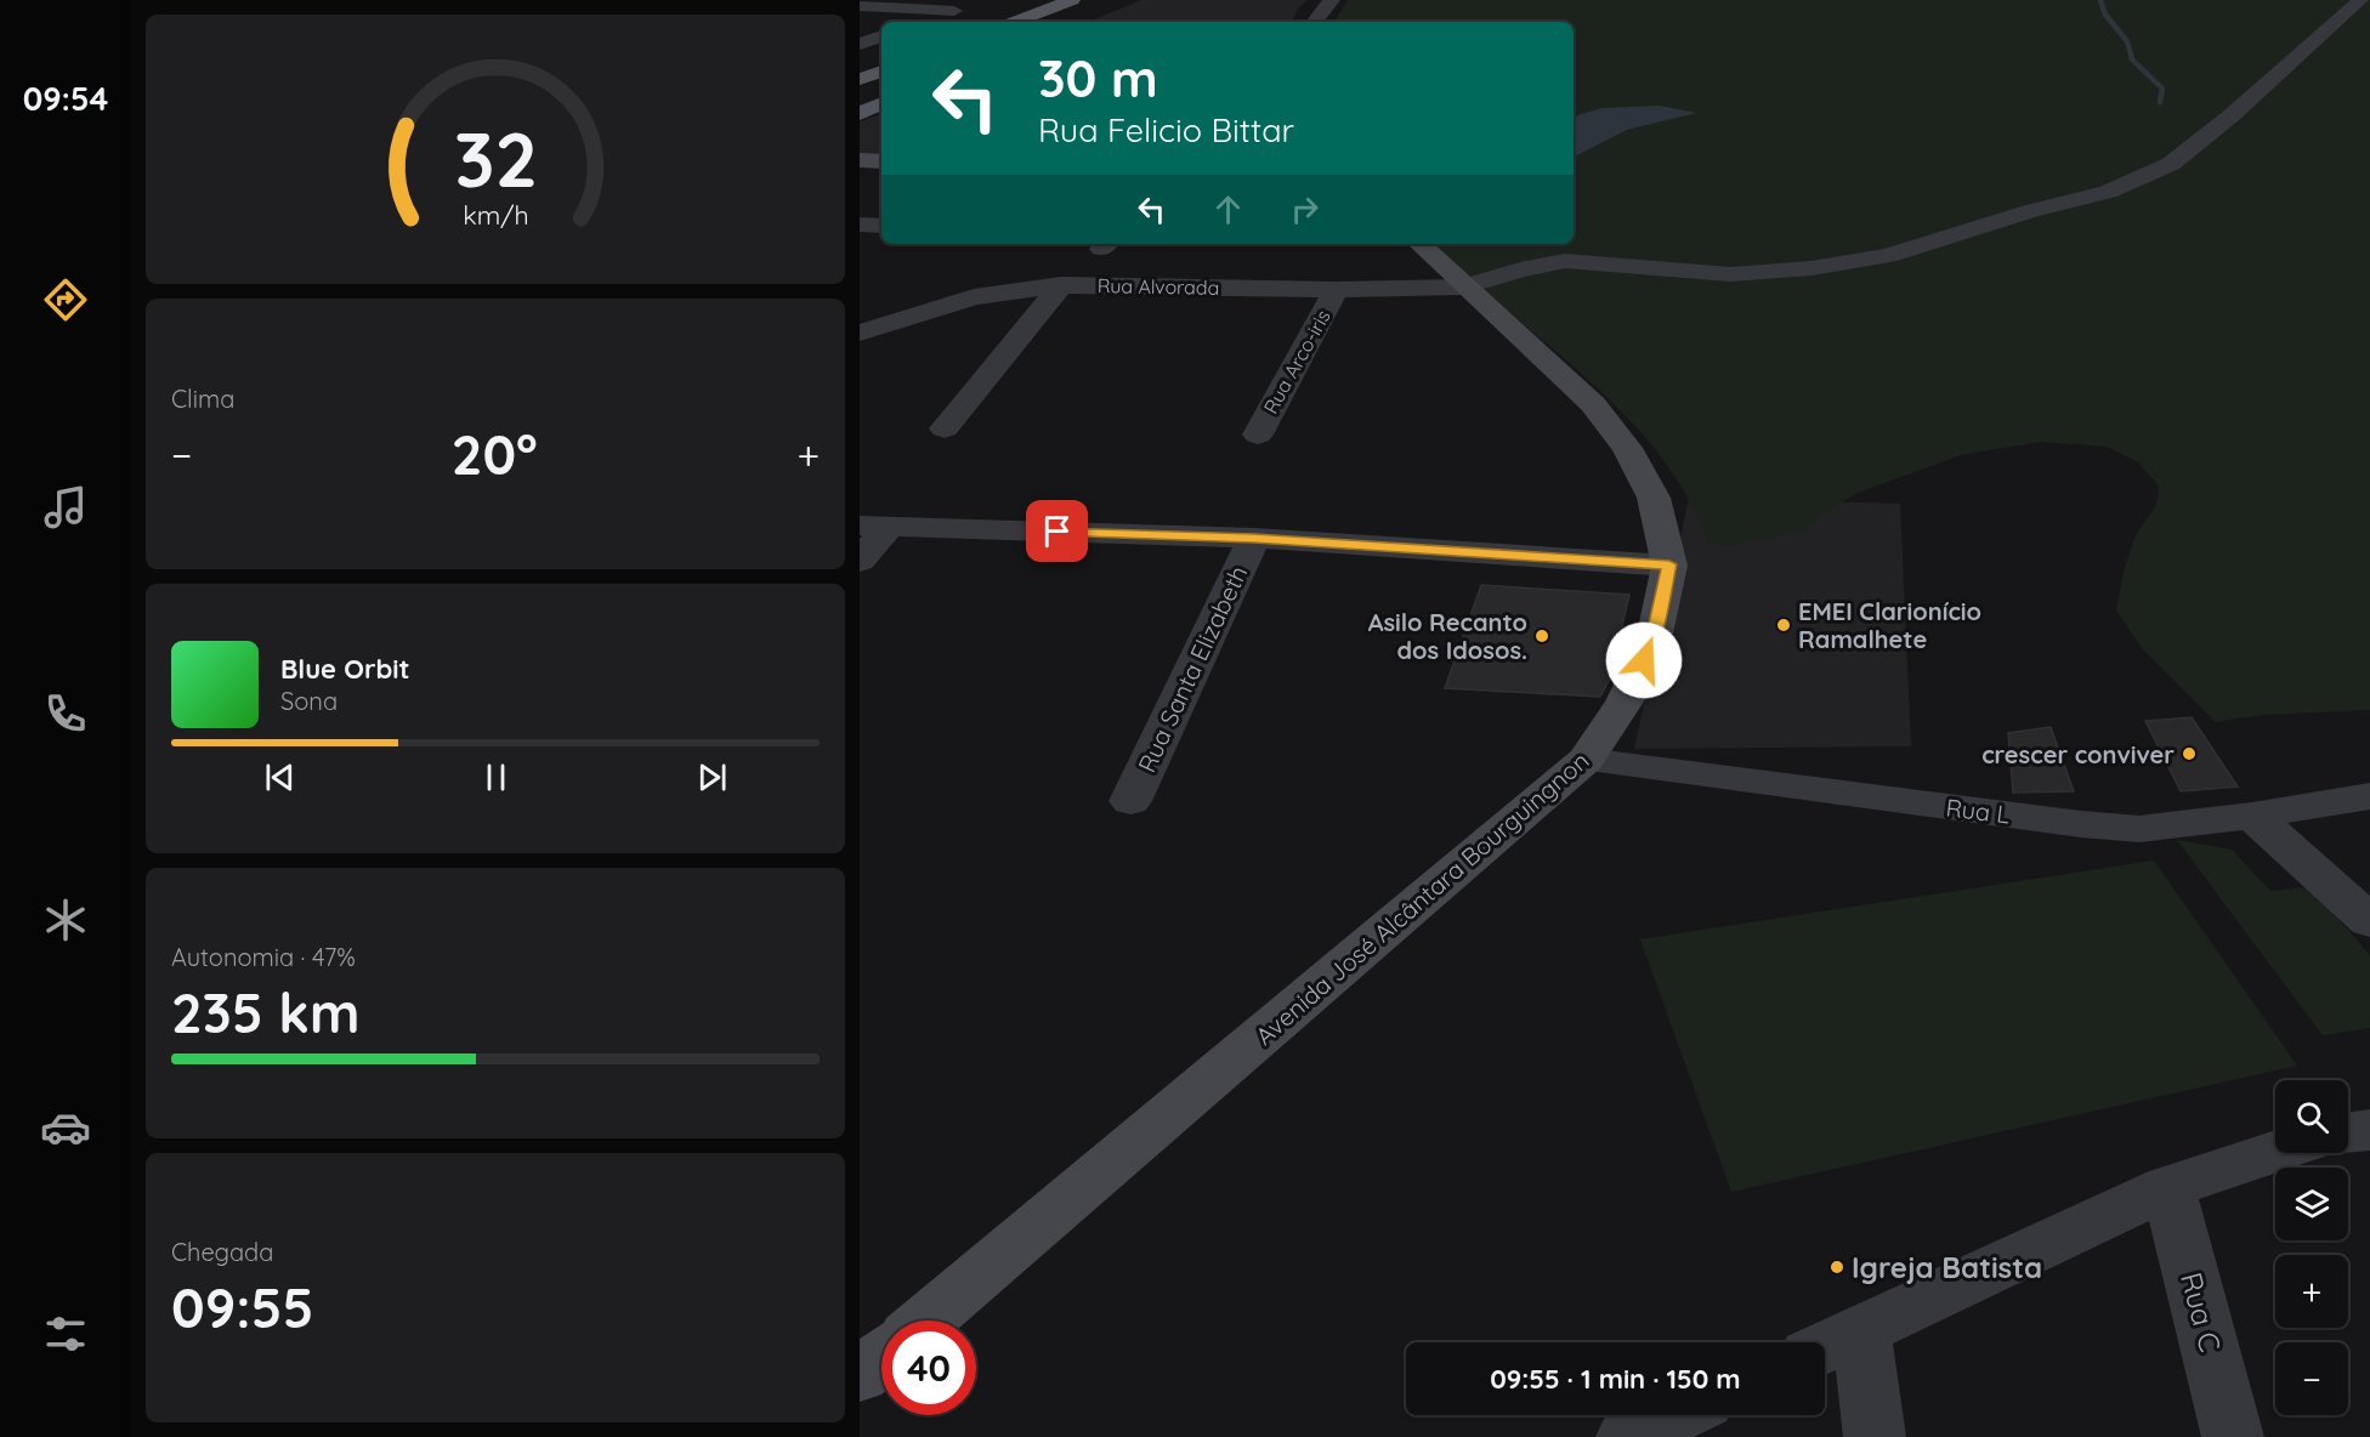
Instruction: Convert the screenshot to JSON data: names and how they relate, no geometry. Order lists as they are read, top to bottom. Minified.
{"streets":{"street":["Rua Alvorada","Rua Arco-iris","Rua Santa Elizabeth","Rua L","Avenida José Alcântara Bourguingnon","Rua C"]},"crossings":[["Rua Alvorada","Rua Arco-iris"],["Rua Alvorada","Avenida José Alcântara Bourguingnon"],["Rua L","Avenida José Alcântara Bourguingnon"]],"places":["EMEI Clarionício Ramalhete","Asilo Recanto dos Idosos.","crescer conviver","Igreja Batista"],"page":{"tabs":"09:54","turn":["30 m","Rua Felicio Bittar"],"tile":["Clima",["Autonomia · 47%","235 km"],["Chegada","09:55"]],"heat":["−","20°","+"],"song":["Blue Orbit","Sona"],"map_buttons":["+","−"],"limit":"40","trip":"09:55 · 1 min · 150 m","gauge":["32","km/h"]}}
